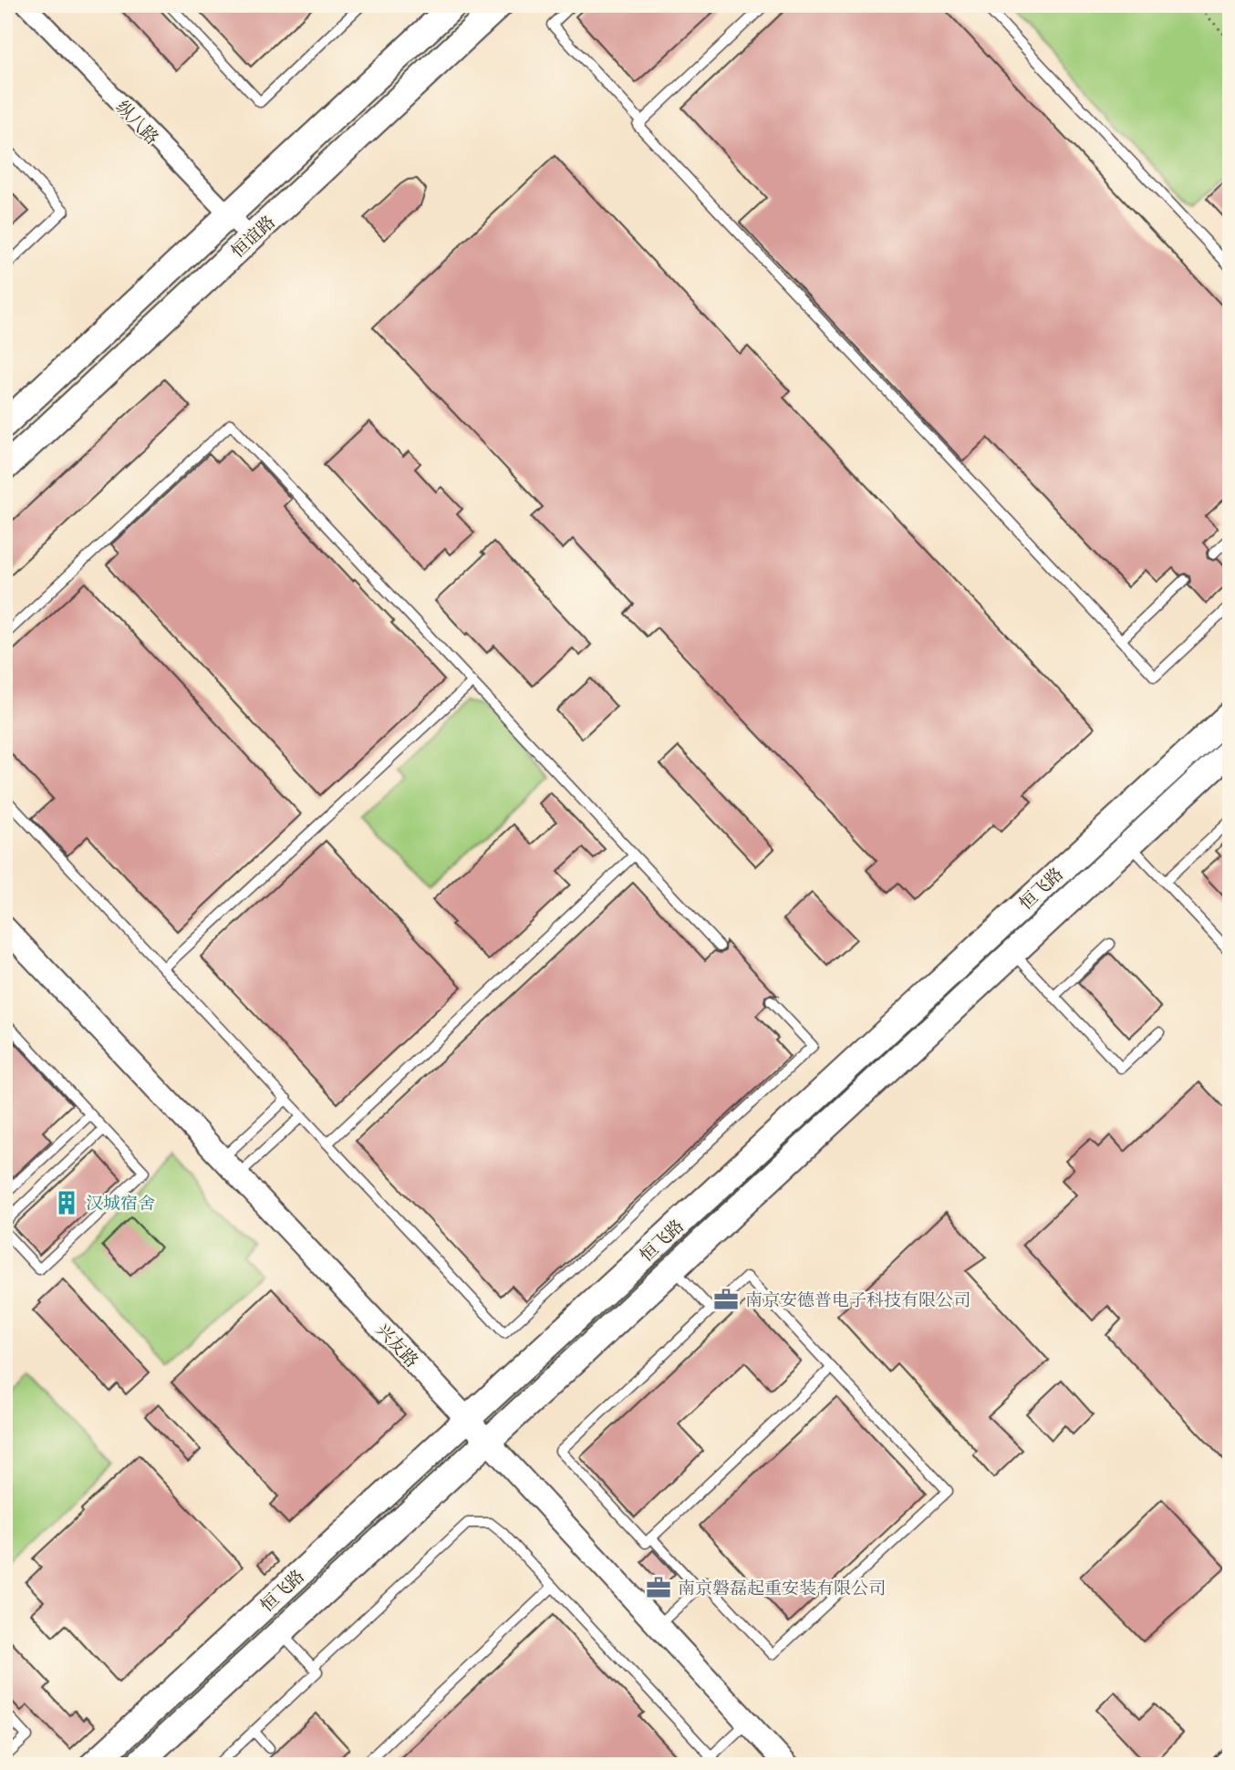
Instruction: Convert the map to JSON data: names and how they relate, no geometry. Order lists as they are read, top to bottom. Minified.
{"streets":{"main road":["恒谊路","恒飞路"],"street":["纵八路","兴友路"]},"crossings":[["纵八路","恒谊路"],["恒飞路","兴友路"]],"places":{"building":["汉城宿舍"],"office":["南京安德普电子科技有限公司","南京磐磊起重安装有限公司"]}}
